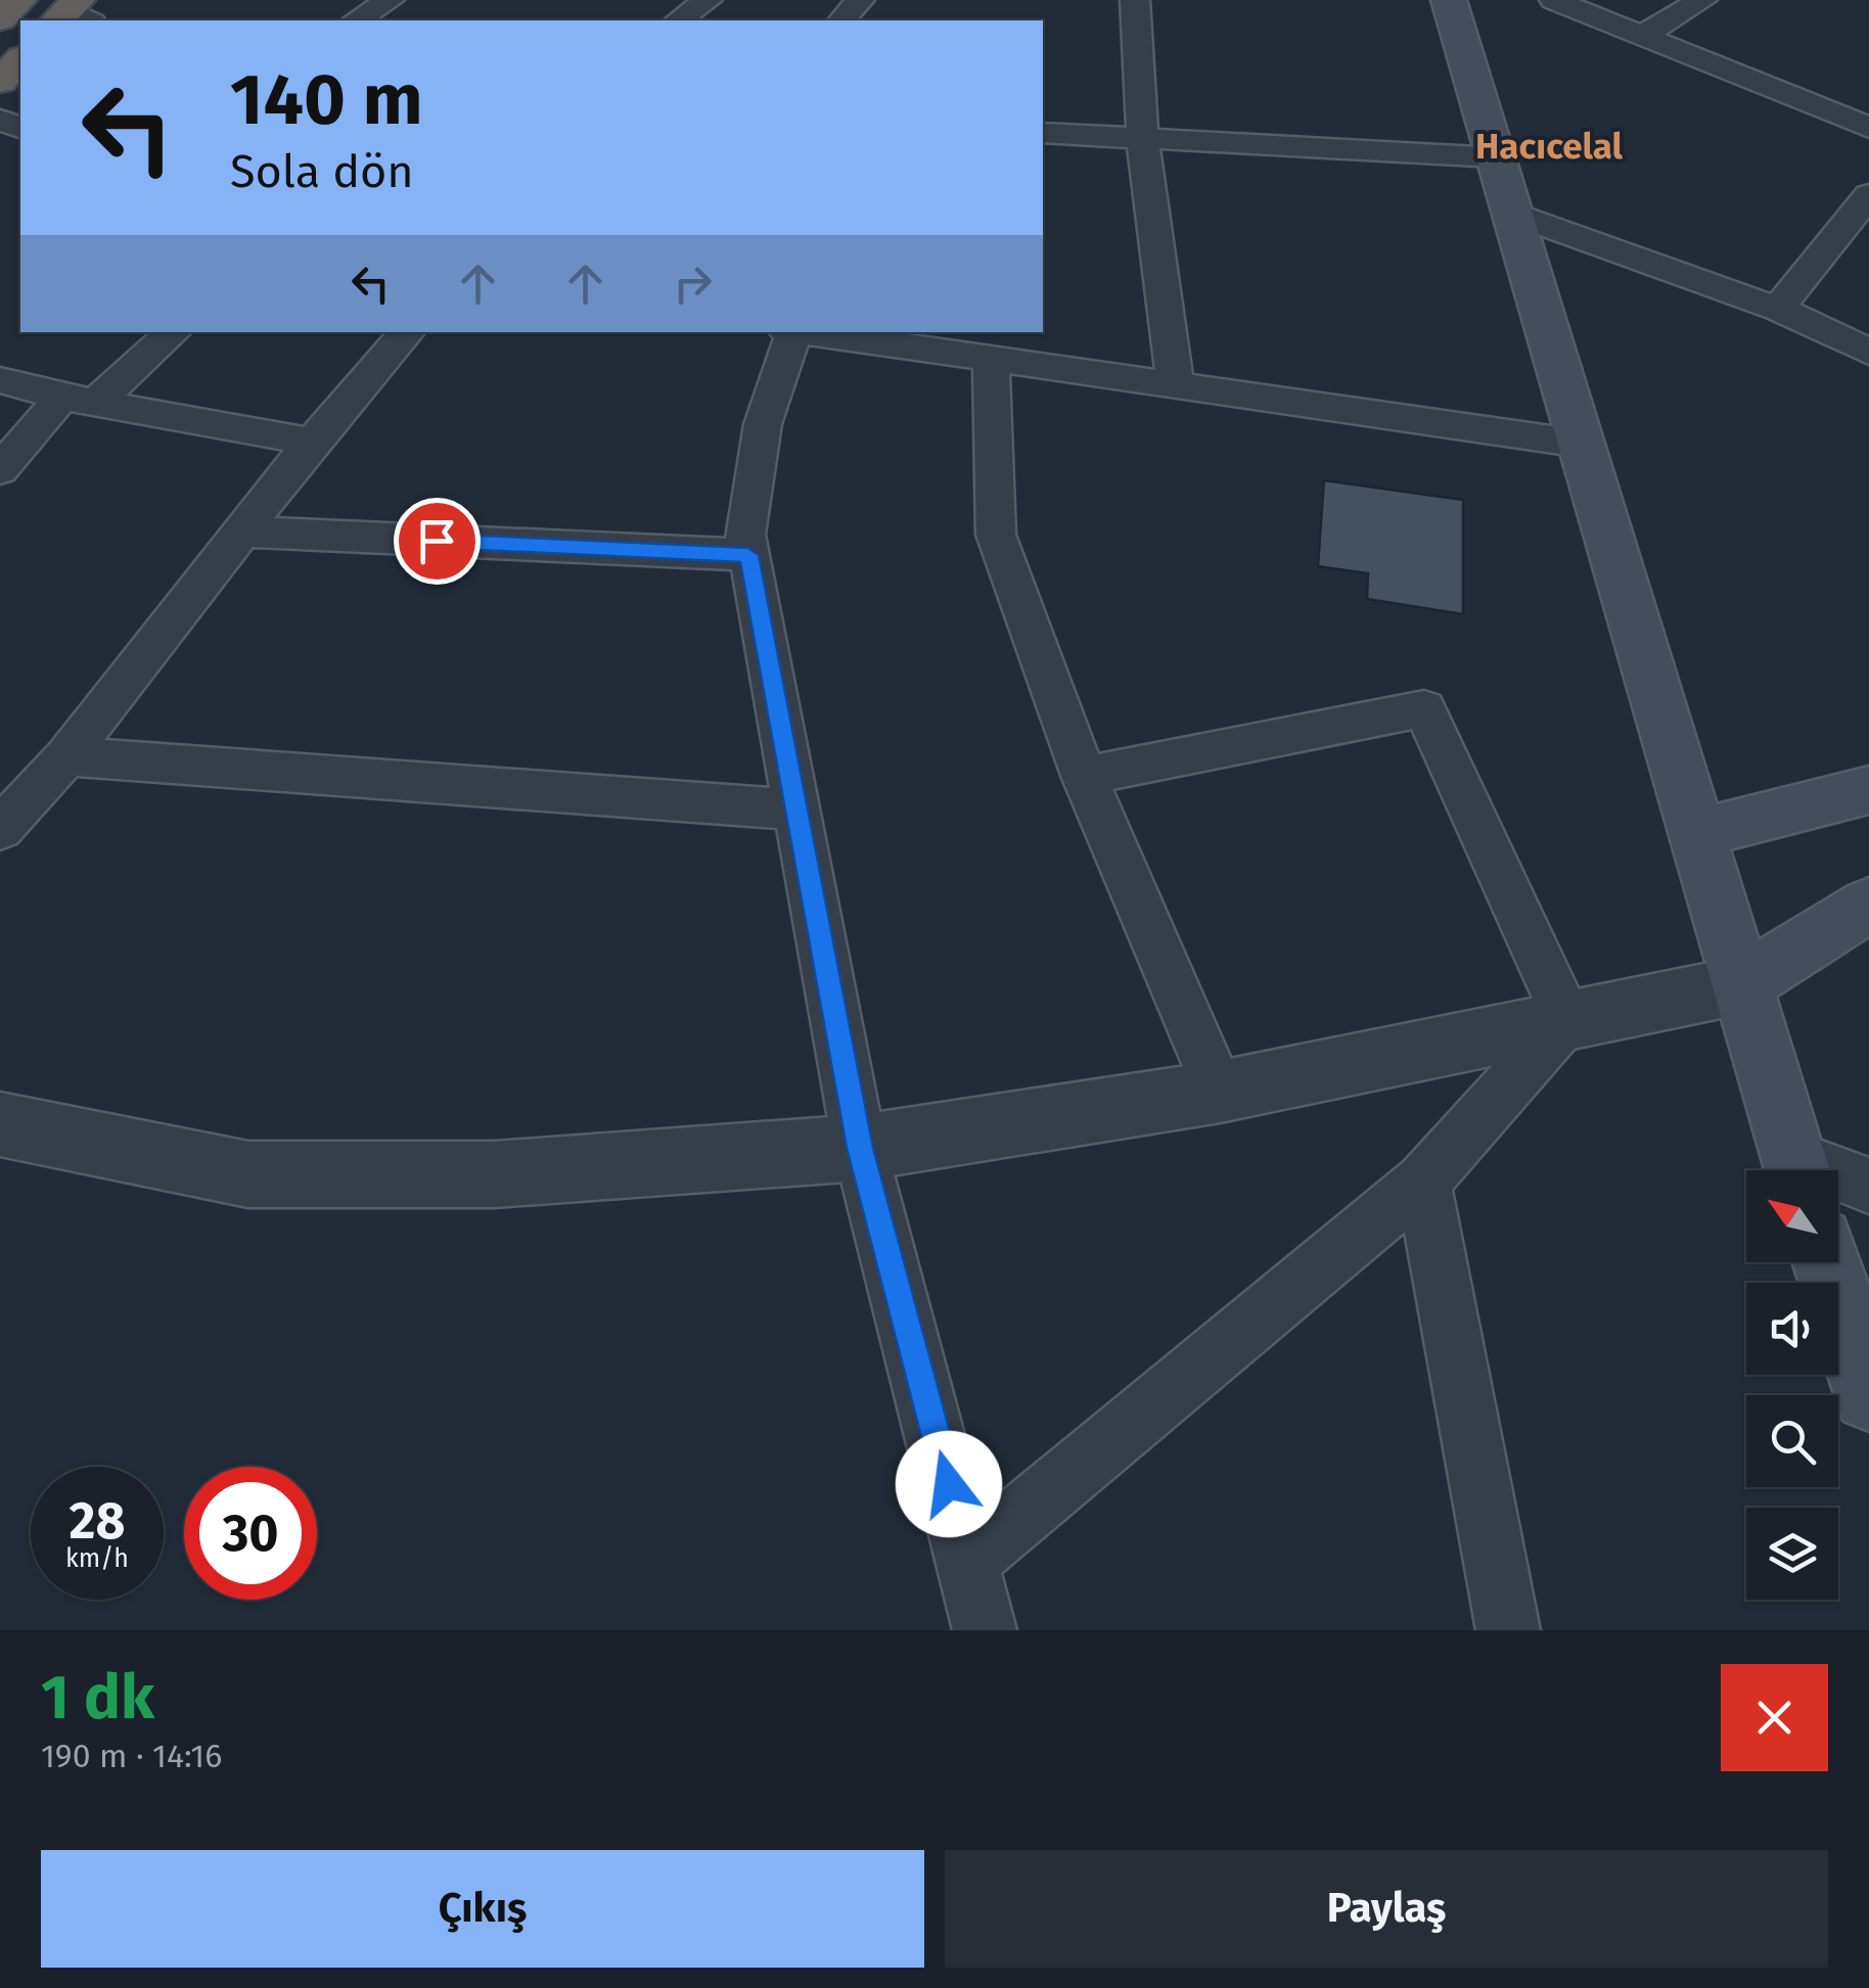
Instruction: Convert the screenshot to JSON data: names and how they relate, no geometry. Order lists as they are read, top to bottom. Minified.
{"districts":["Hacıcelal"],"north":"top left","page":{"turn":["140 m","Sola dön"],"speed":"28 km/h","limit":"30","heading":["1 dk","190 m · 14:16"],"buttons":["Çıkış","Paylaş"]}}
